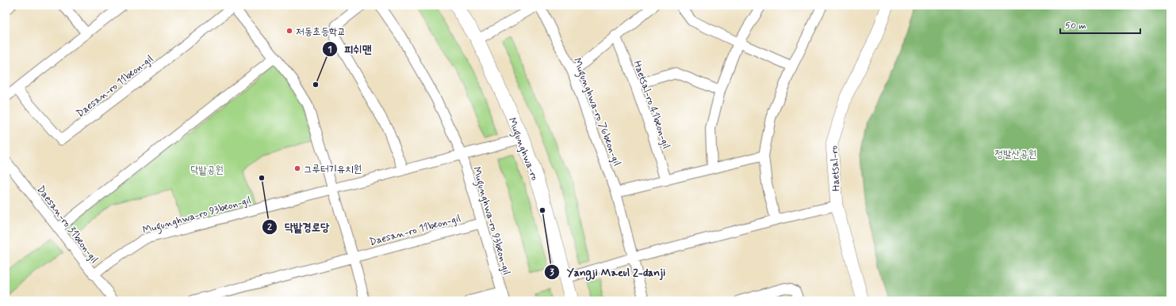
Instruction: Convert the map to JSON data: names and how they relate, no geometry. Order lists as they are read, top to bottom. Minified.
{"streets":{"main road":["Mugunghwa-ro"],"street":["Daesan-ro 11beon-gil","Haetsal-ro 41beon-gil","Mugunghwa-ro 76beon-gil","Haetsal-ro","Mugunghwa-ro 93beon-gil","Daesan-ro 31beon-gil"]},"crossings":[["Daesan-ro 11beon-gil","Mugunghwa-ro 93beon-gil"],["Mugunghwa-ro","Mugunghwa-ro 93beon-gil"],["Mugunghwa-ro 93beon-gil","Daesan-ro 31beon-gil"]],"parks":["정발산공원","닥밭공원"],"places":["저동초등학교","피쉬맨","그루터기유치원","닥밭경로당","Yangji Maeul 2-danji"],"scale_bar":"50 m"}
